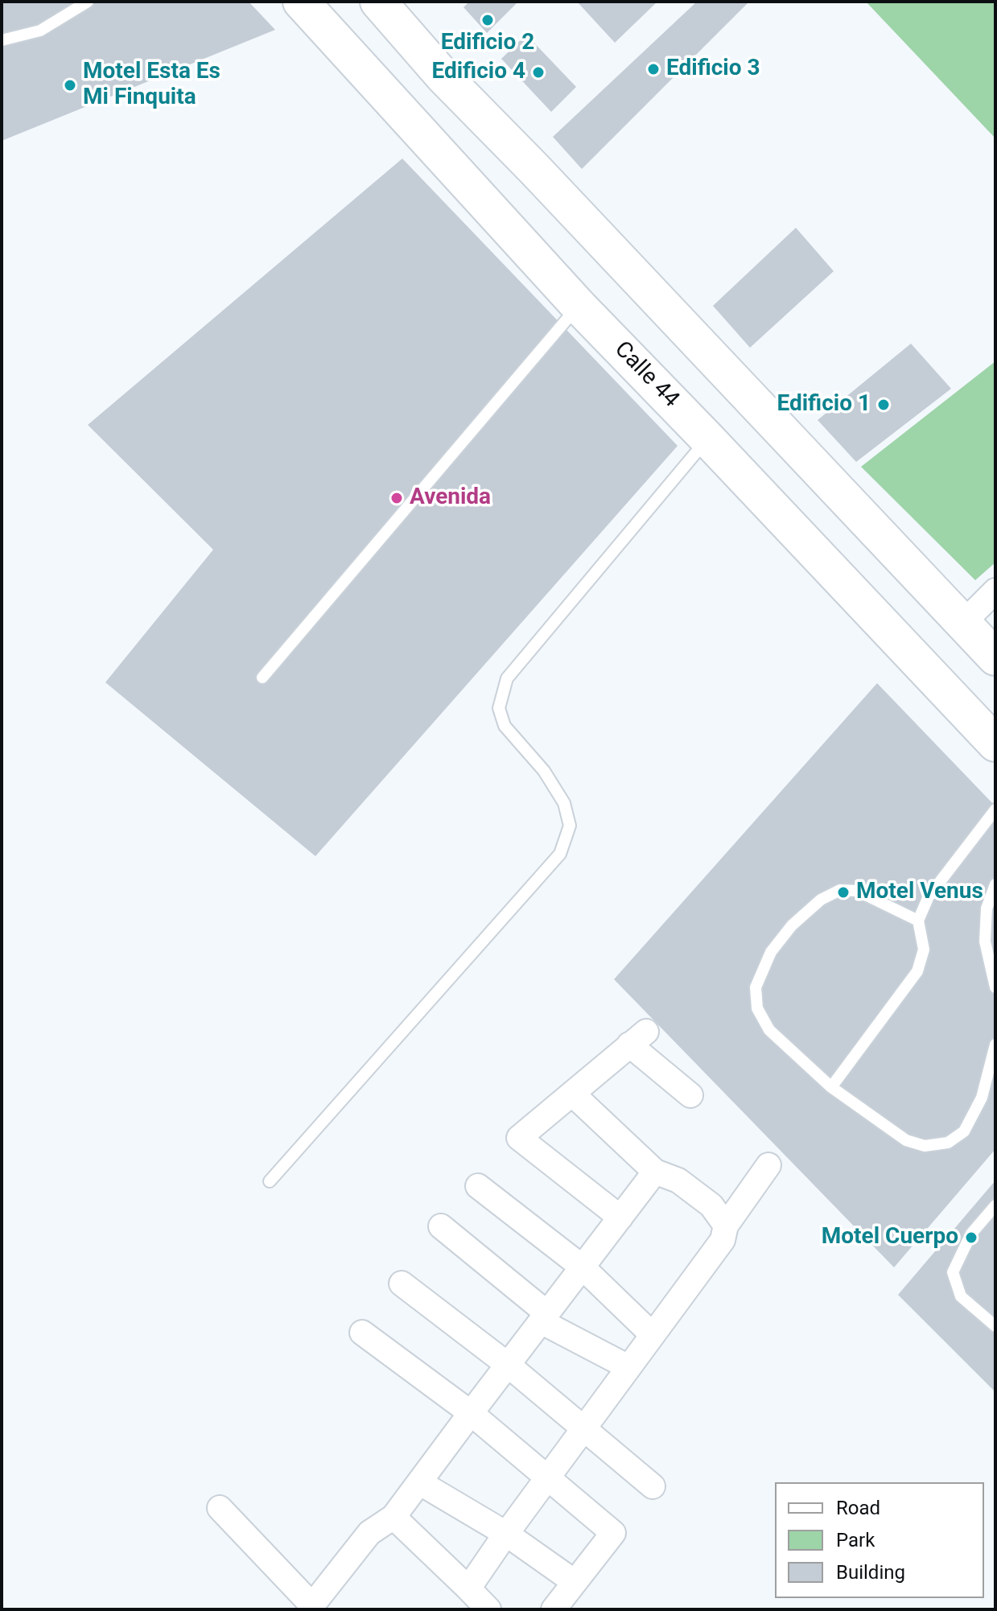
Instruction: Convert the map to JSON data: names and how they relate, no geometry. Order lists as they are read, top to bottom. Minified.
{"streets":{"main road":["Calle 44"]},"places":["Edificio 2","Edificio 3","Edificio 4","Motel Esta Es Mi Finquita","Edificio 1","Avenida","Motel Venus","Motel Cuerpo"],"legend":["Road","Park","Building"]}
